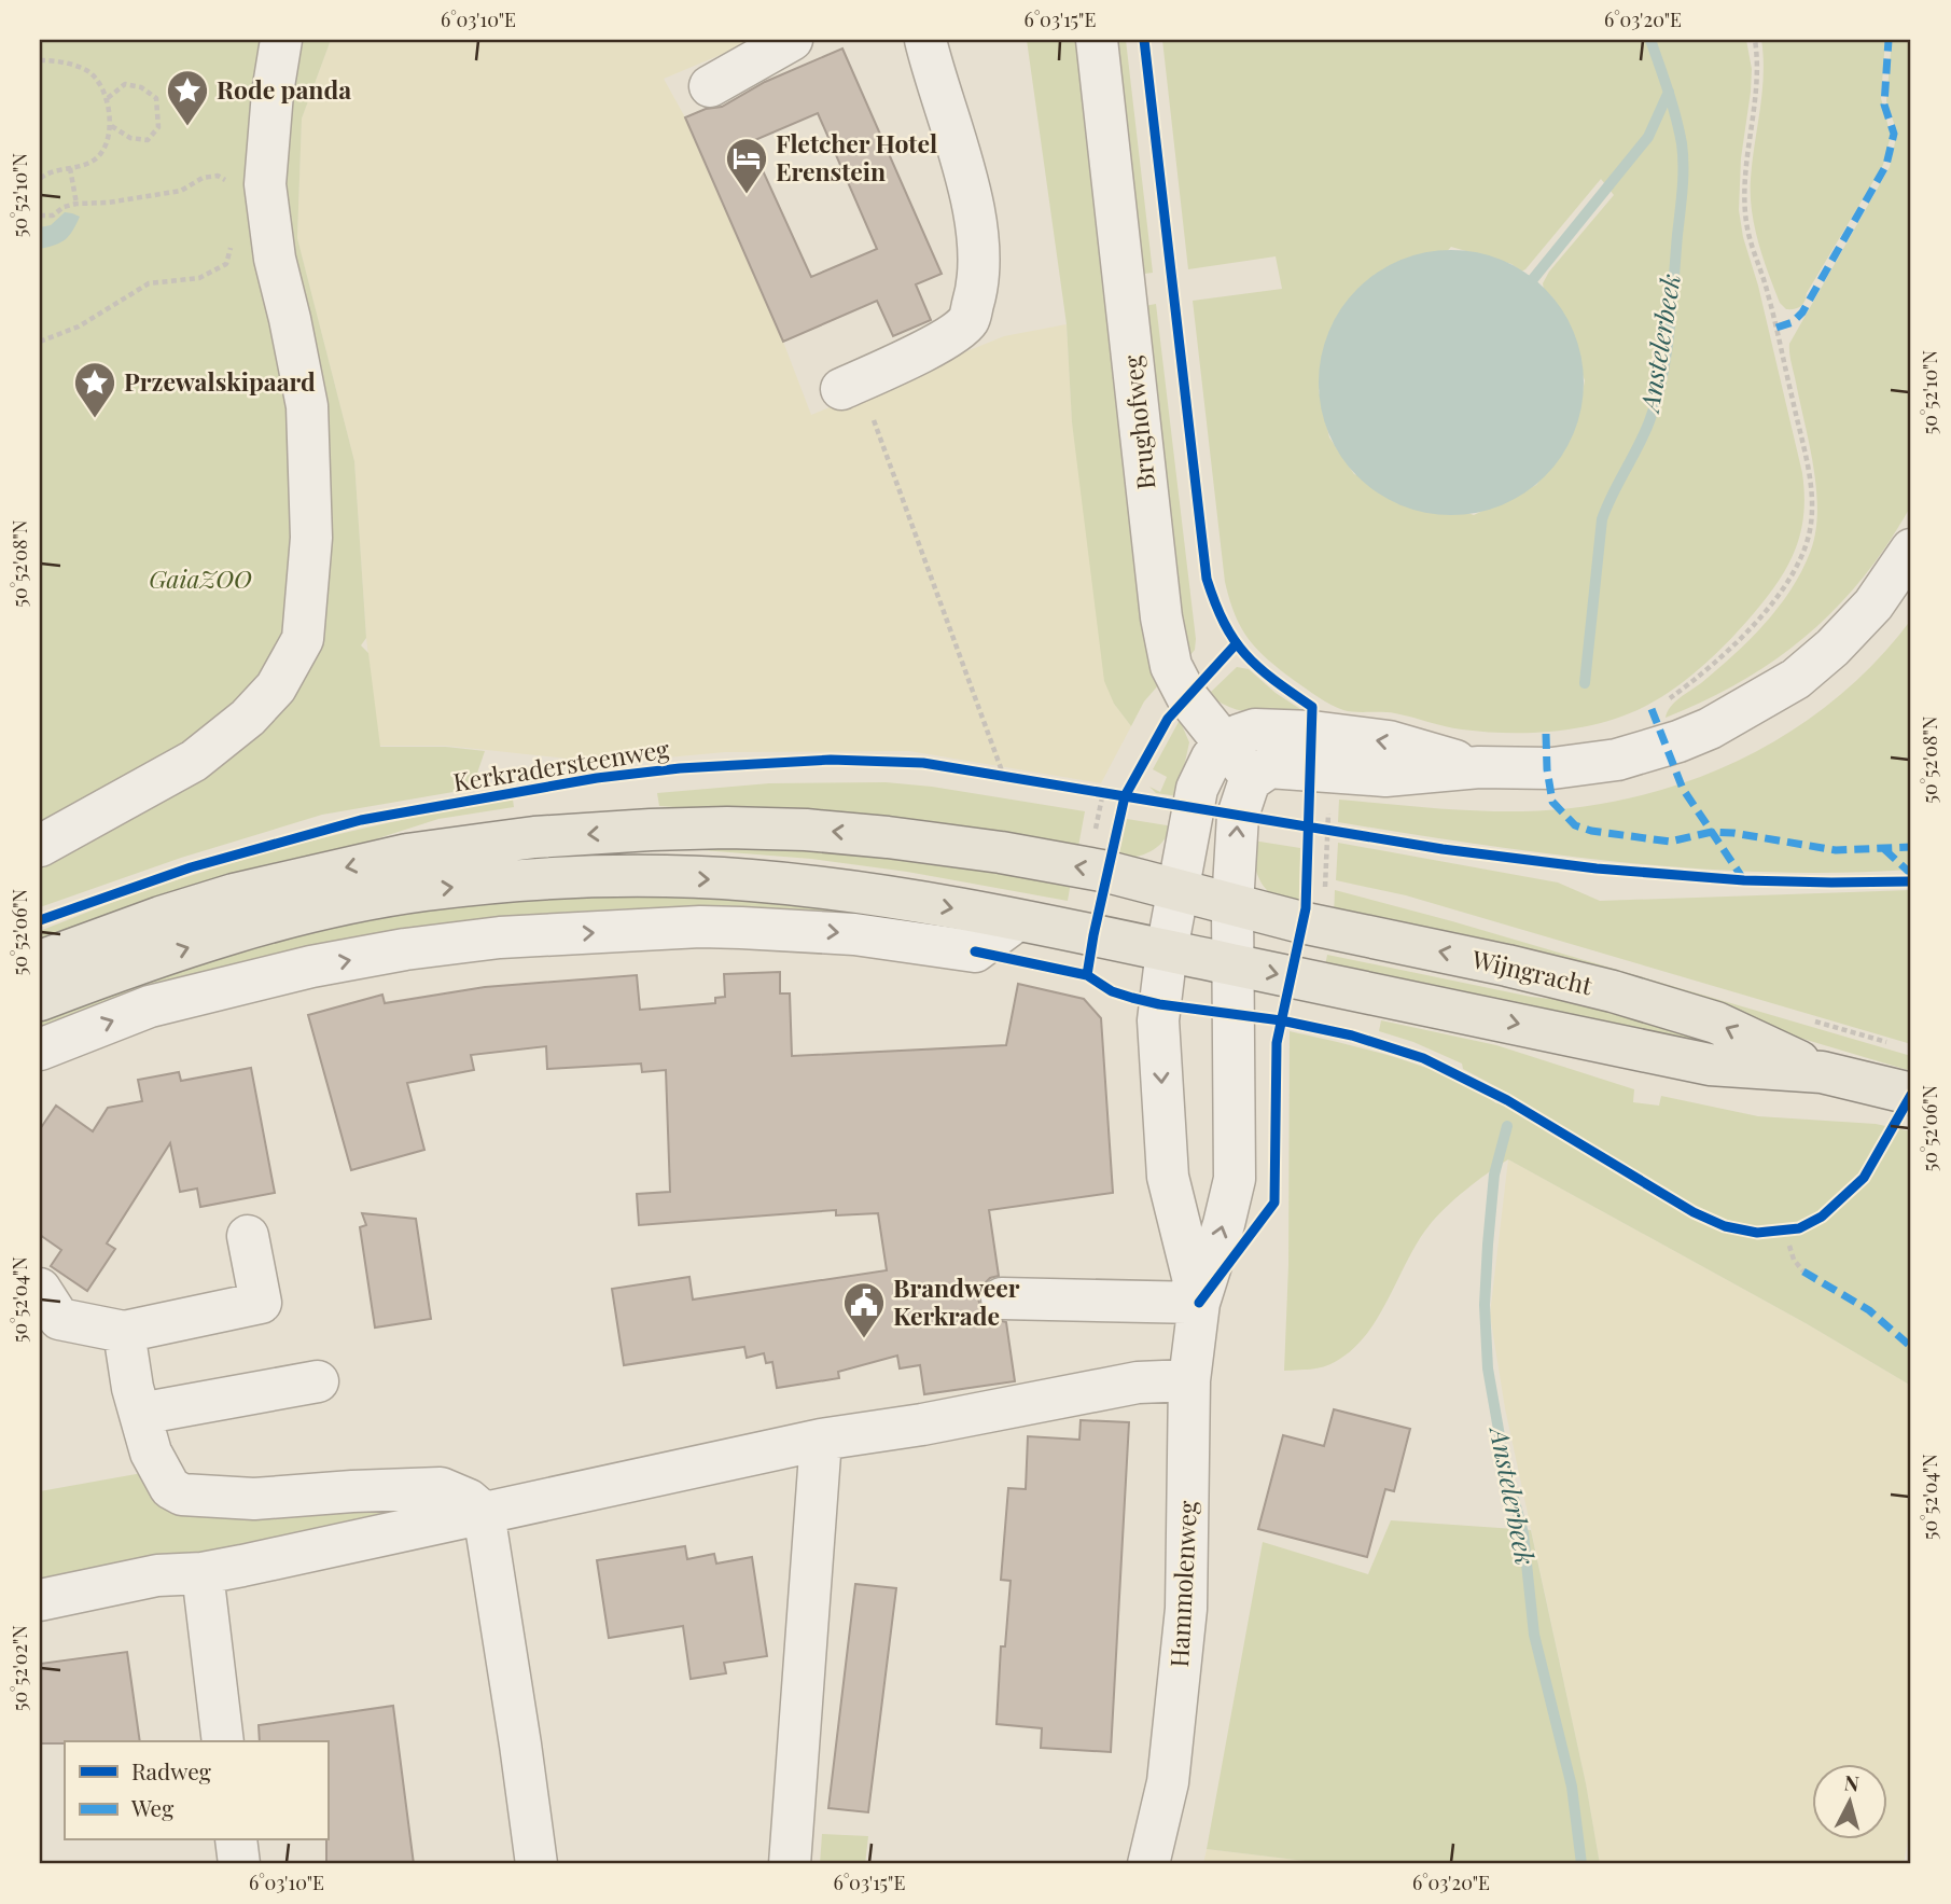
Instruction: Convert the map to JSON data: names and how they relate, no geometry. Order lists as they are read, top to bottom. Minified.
{"streets":{"main road":["Wijngracht"],"street":["Brughofweg","Hammolenweg"],"cycle path":["Kerkradersteenweg"]},"crossings":[["Brughofweg","Hammolenweg"],["Wijngracht","Hammolenweg"]],"water":["Anstelerbeek"],"parks":["GaiaZOO"],"places":{"place":["Rode panda","Przewalskipaard"],"hotel":["Fletcher Hotel Erenstein"],"public building":["Brandweer Kerkrade"]},"legend":["Radweg","Weg"],"north":"top","coordinates":["6°03'10\"E","6°03'15\"E","6°03'20\"E","50°52'10\"N","50°52'08\"N","50°52'06\"N","50°52'04\"N","50°52'02\"N"]}
